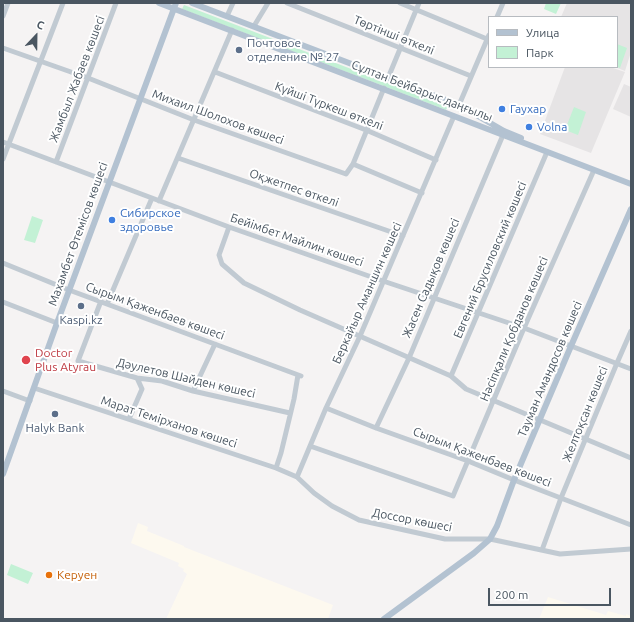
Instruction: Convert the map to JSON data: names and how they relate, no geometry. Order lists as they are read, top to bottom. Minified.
{"streets":{"main road":["Сұлтан Бейбарыс даңғылы","Махамбет Өтемісов көшесі","Тауман Амандосов көшесі"],"street":["Төртінші өткелі","Жамбыл Жабаев көшесі","Күйші Түркеш өткелі","Михаил Шолохов көшесі","Оқжетпес өткелі","Бейімбет Майлин көшесі","Евгений Брусиловский көшесі","Жасен Садықов көшесі","Беркайыр Аманшин көшесі","Сырым Қаженбаев көшесі","Нәсіпқали Қобданов көшесі","Дәулетов Шайден көшесі","Желтоқсан көшесі","Марат Темірханов көшесі","Доссор көшесі"]},"crossings":[["Жамбыл Жабаев көшесі","Михаил Шолохов көшесі"],["Жамбыл Жабаев көшесі","Бейімбет Майлин көшесі"],["Сұлтан Бейбарыс даңғылы","Махамбет Өтемісов көшесі"],["Сұлтан Бейбарыс даңғылы","Евгений Брусиловский көшесі"],["Сұлтан Бейбарыс даңғылы","Жасен Садықов көшесі"],["Сұлтан Бейбарыс даңғылы","Беркайыр Аманшин көшесі"],["Сұлтан Бейбарыс даңғылы","Нәсіпқали Қобданов көшесі"],["Күйші Түркеш өткелі","Беркайыр Аманшин көшесі"],["Михаил Шолохов көшесі","Махамбет Өтемісов көшесі"],["Оқжетпес өткелі","Беркайыр Аманшин көшесі"],["Махамбет Өтемісов көшесі","Бейімбет Майлин көшесі"],["Махамбет Өтемісов көшесі","Сырым Қаженбаев көшесі"],["Махамбет Өтемісов көшесі","Марат Темірханов көшесі"],["Бейімбет Майлин көшесі","Евгений Брусиловский көшесі"],["Бейімбет Майлин көшесі","Жасен Садықов көшесі"],["Бейімбет Майлин көшесі","Беркайыр Аманшин көшесі"],["Бейімбет Майлин көшесі","Нәсіпқали Қобданов көшесі"],["Бейімбет Майлин көшесі","Тауман Амандосов көшесі"],["Бейімбет Майлин көшесі","Желтоқсан көшесі"],["Жасен Садықов көшесі","Сырым Қаженбаев көшесі"],["Беркайыр Аманшин көшесі","Сырым Қаженбаев көшесі"],["Беркайыр Аманшин көшесі","Нәсіпқали Қобданов көшесі"],["Беркайыр Аманшин көшесі","Марат Темірханов көшесі"],["Беркайыр Аманшин көшесі","Доссор көшесі"],["Сырым Қаженбаев көшесі","Нәсіпқали Қобданов көшесі"],["Сырым Қаженбаев көшесі","Тауман Амандосов көшесі"],["Сырым Қаженбаев көшесі","Дәулетов Шайден көшесі"],["Сырым Қаженбаев көшесі","Желтоқсан көшесі"],["Тауман Амандосов көшесі","Доссор көшесі"],["Желтоқсан көшесі","Доссор көшесі"],["Марат Темірханов көшесі","Доссор көшесі"]],"places":["Почтовое отделение № 27","Гаухар","Volna","Сибирское здоровье","Kaspi.kz","Doctor Plus Atyrau","Halyk Bank","Керуен"],"legend":["Улица","Парк"],"scale_bar":"200 m","north":"top"}
